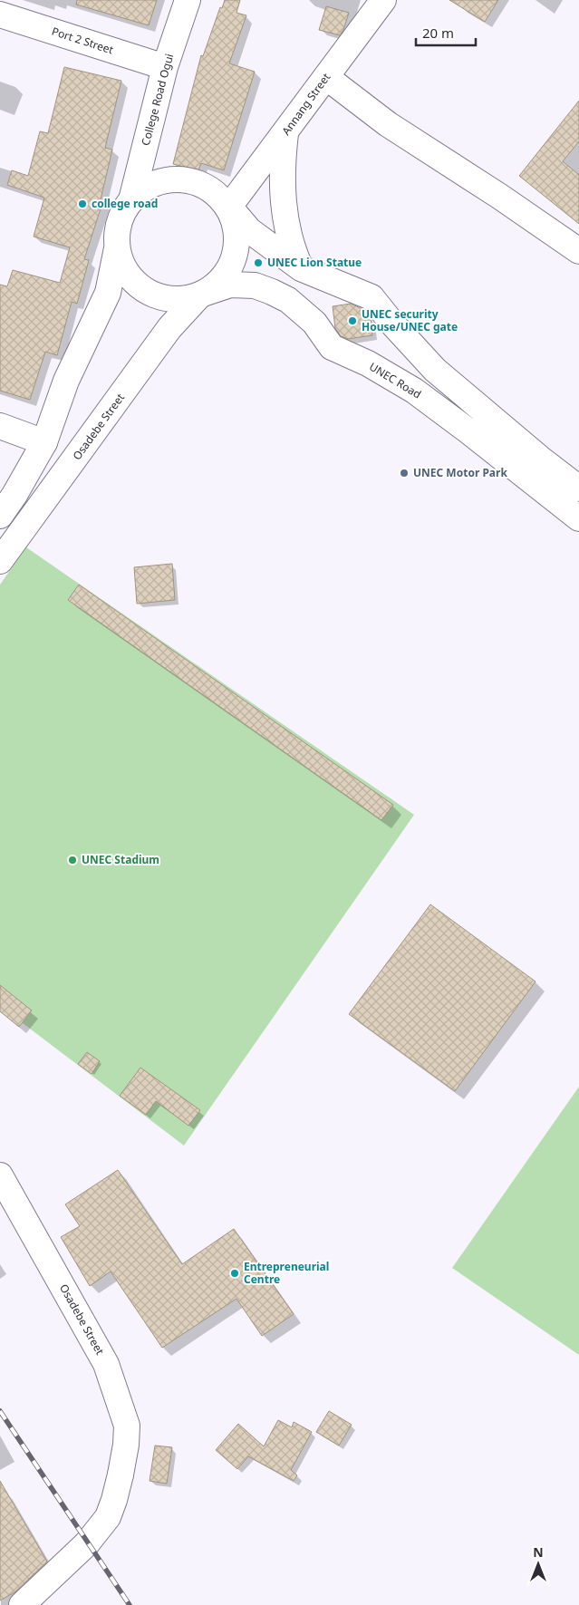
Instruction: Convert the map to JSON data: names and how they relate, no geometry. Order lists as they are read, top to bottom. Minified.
{"streets":{"street":["Port 2 Street","College Road Ogui","Annang Street","UNEC Road","Osadebe Street"]},"crossings":[["Port 2 Street","College Road Ogui"],["College Road Ogui","Annang Street"],["College Road Ogui","UNEC Road"],["College Road Ogui","Osadebe Street"],["Annang Street","UNEC Road"],["Annang Street","Osadebe Street"],["UNEC Road","Osadebe Street"]],"places":["college road","UNEC Lion Statue","UNEC security House/UNEC gate","UNEC Motor Park","UNEC Stadium","Entrepreneurial Centre"],"scale_bar":"20 m","north":"top"}
